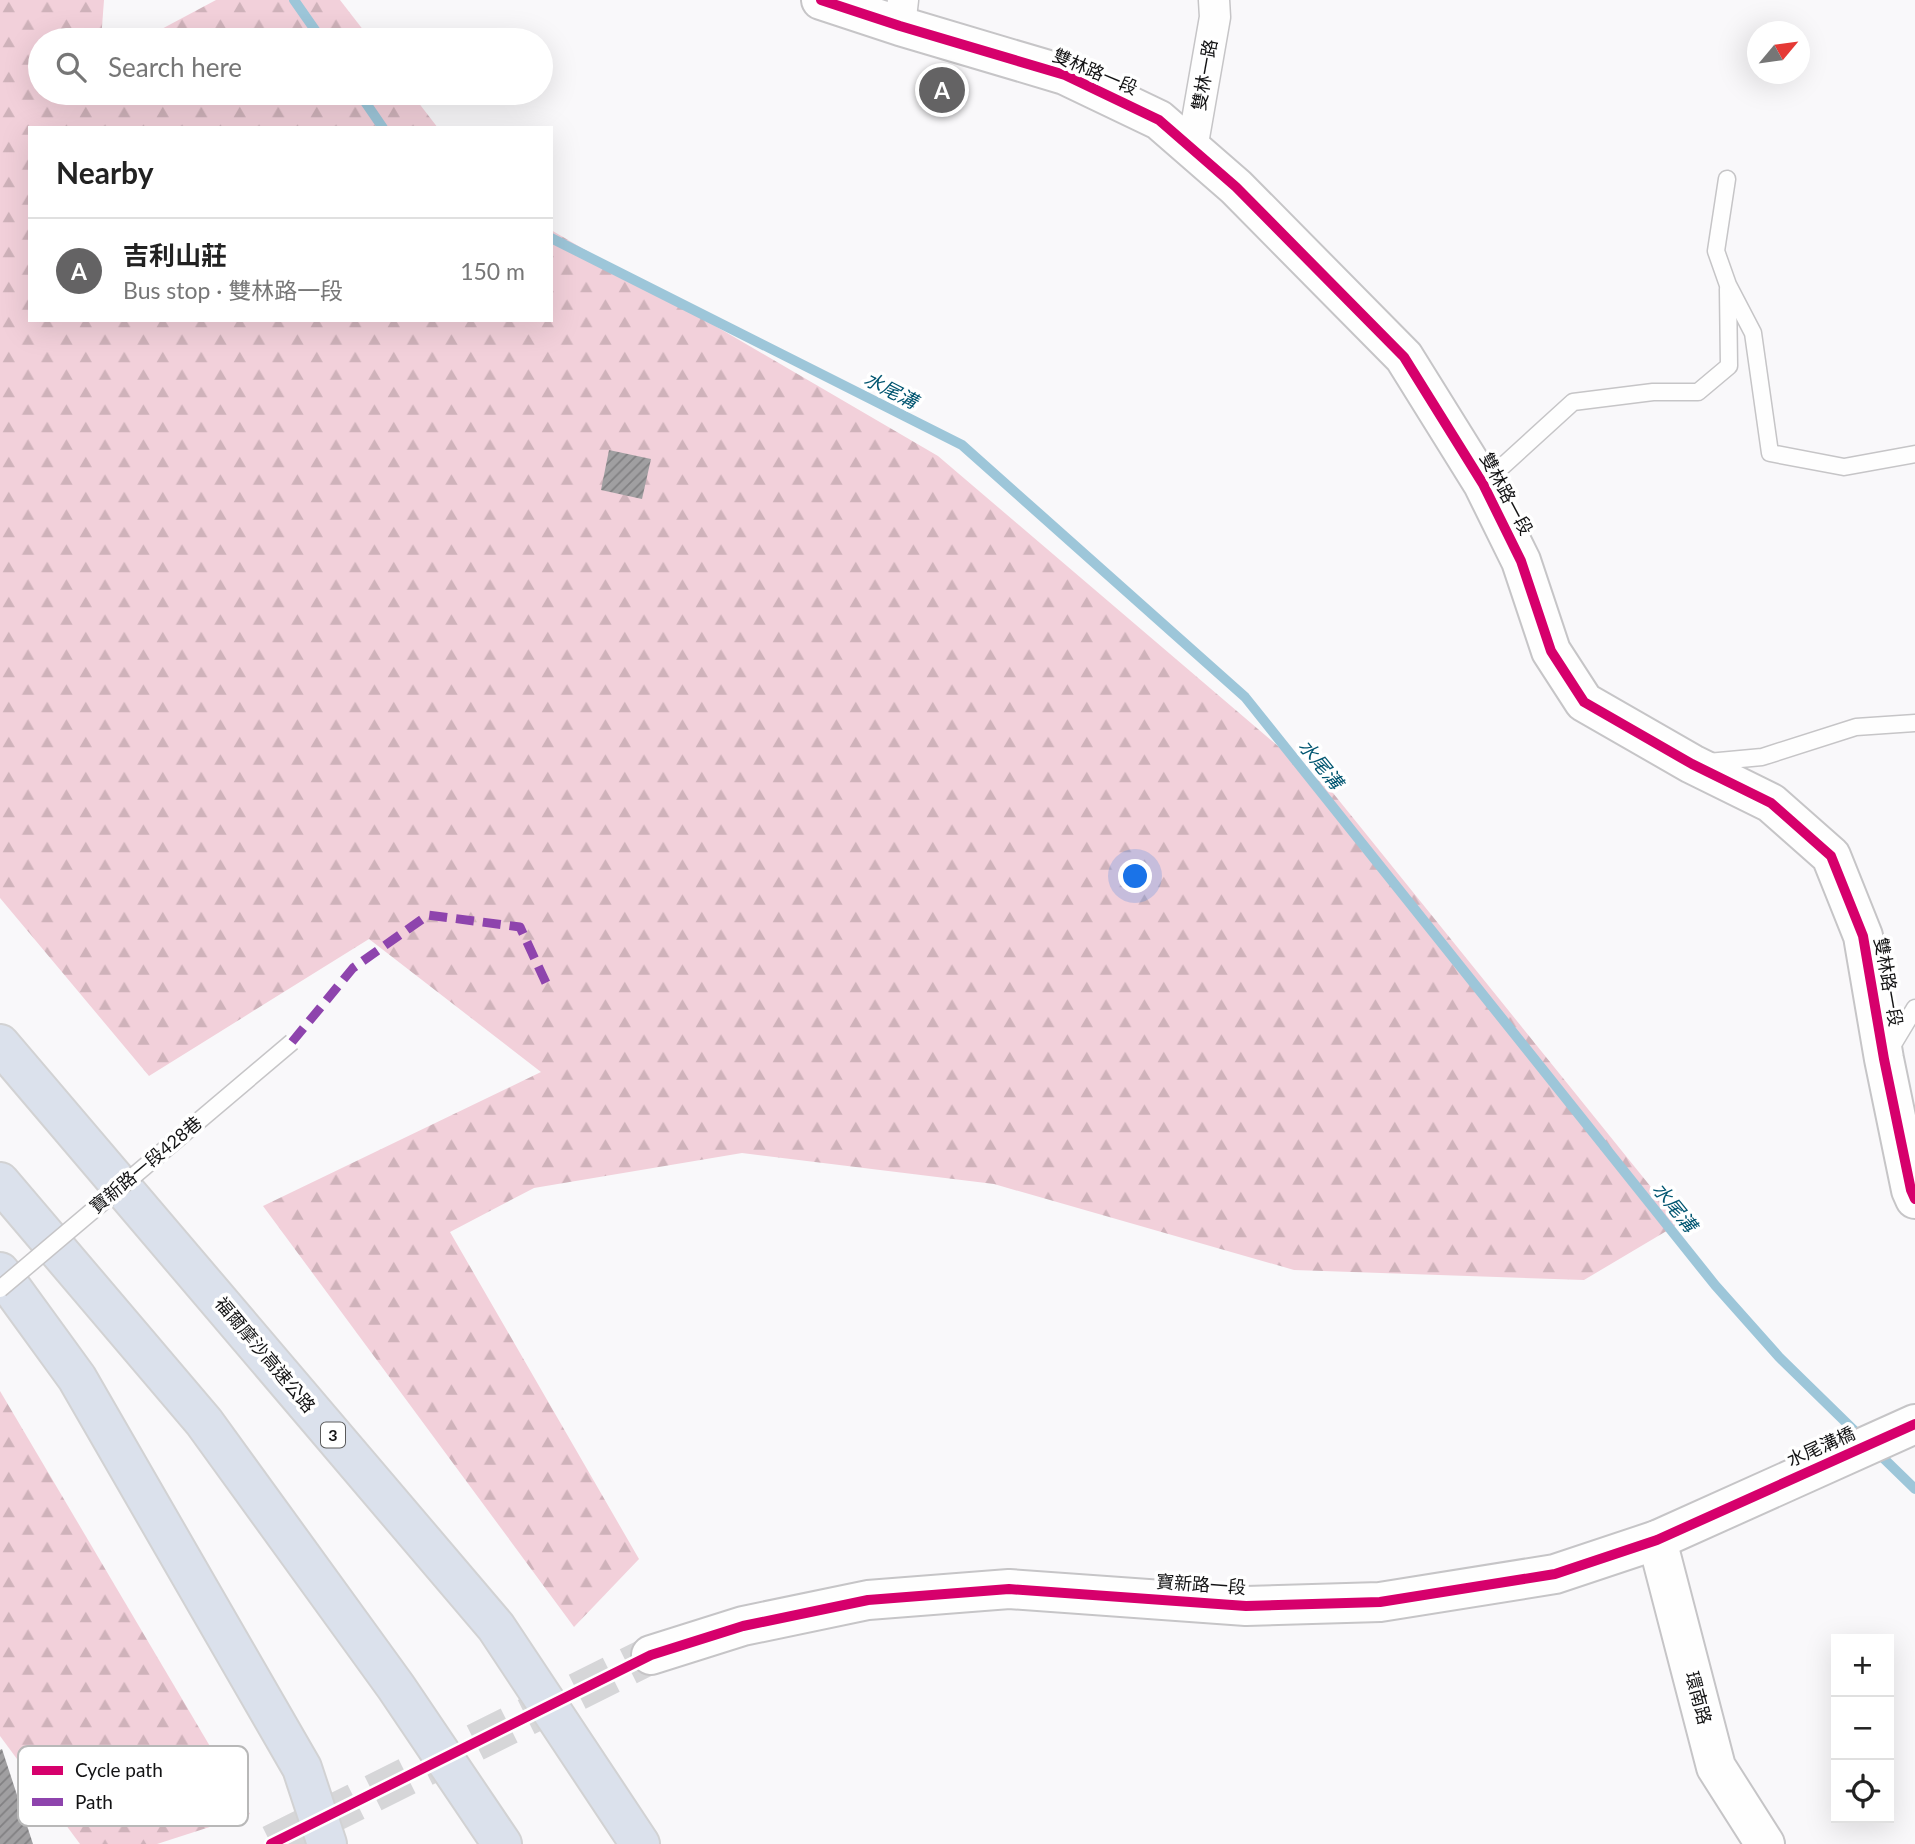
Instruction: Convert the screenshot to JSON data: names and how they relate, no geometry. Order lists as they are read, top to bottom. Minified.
{"streets":{"highway":["福爾摩沙高速公路","3"],"street":["雙林路一段","雙林一路","水尾溝橋","寶新路一段","環南路"],"lane":["寶新路一段428巷"]},"crossings":[["雙林路一段","雙林一路"],["水尾溝橋","寶新路一段"],["寶新路一段","環南路"]],"water":["水尾溝"],"legend":["Cycle path","Path"],"north":"top right","page":{"search":"Search here","pins":"A","heading":"Nearby","list":[{"mark":"A","name":"吉利山莊","note":"Bus stop · 雙林路一段","value":"150 m"}],"map_buttons":["+","−"]}}
